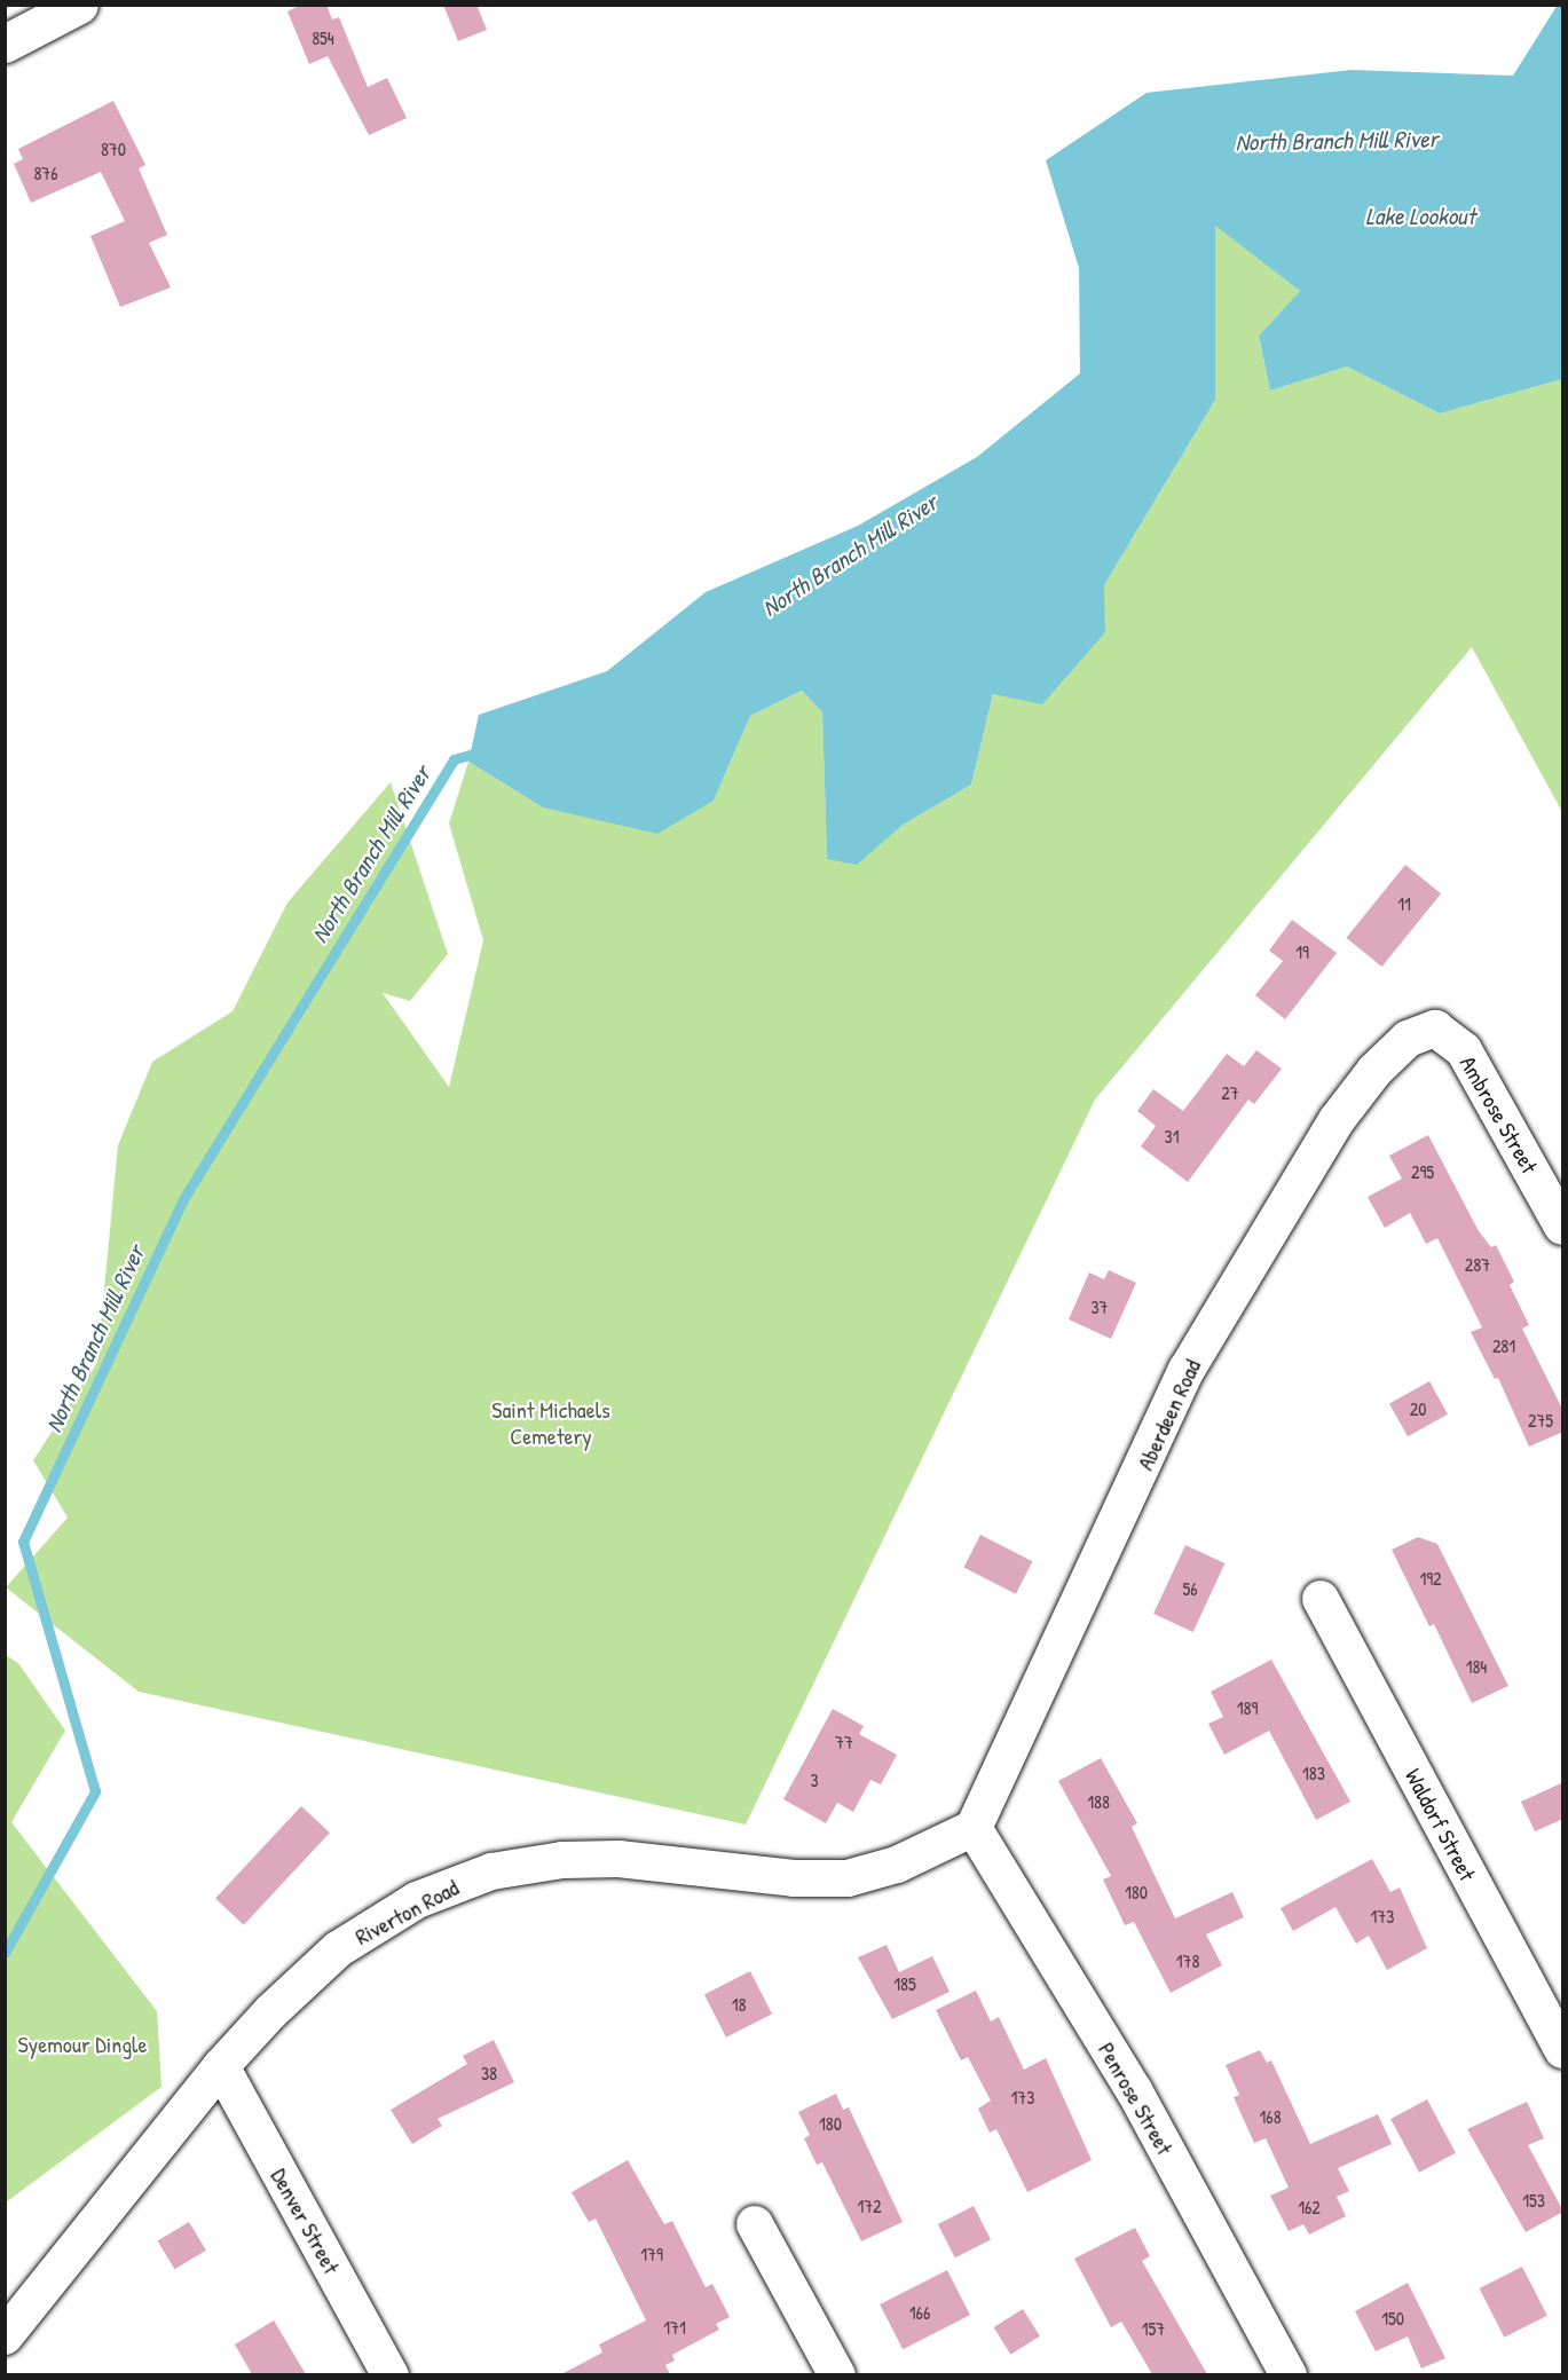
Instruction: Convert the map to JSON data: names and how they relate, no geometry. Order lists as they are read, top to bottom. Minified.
{"streets":{"street":["Ambrose Street","Aberdeen Road","Waldorf Street","Riverton Road","Penrose Street","Denver Street"]},"crossings":[["Ambrose Street","Aberdeen Road"],["Aberdeen Road","Riverton Road"],["Aberdeen Road","Penrose Street"],["Riverton Road","Penrose Street"],["Riverton Road","Denver Street"]],"water":["North Branch Mill River","Lake Lookout"],"parks":["Saint Michaels Cemetery","Syemour Dingle"],"house_numbers":["854","870","876","11","19","27","31","295","287","37","281","20","275","192","56","184","189","77","183","3","188","180","173","178","185","18","38","173","168","180","153","172","162","179","166","150","171","157"]}
